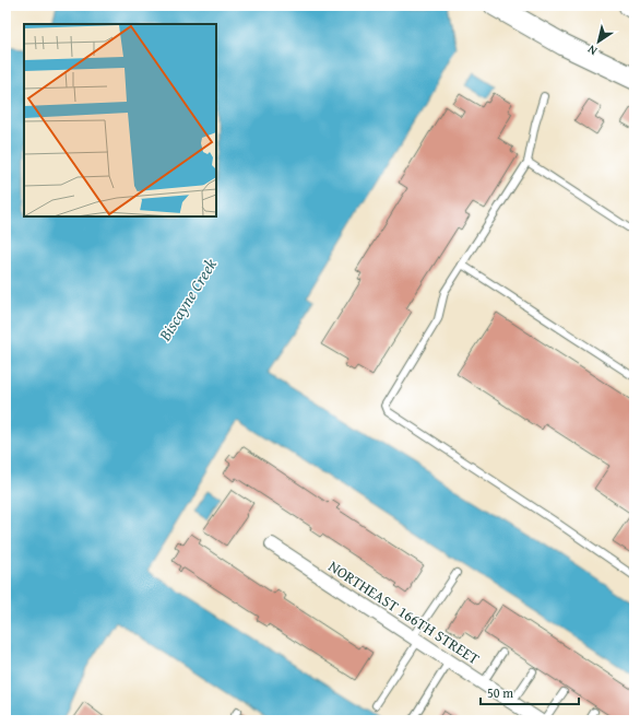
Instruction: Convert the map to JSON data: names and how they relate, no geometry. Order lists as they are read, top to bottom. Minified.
{"streets":{"street":["NORTHEAST 166TH STREET"]},"water":["Biscayne Creek"],"scale_bar":"50 m","north":"bottom left"}
